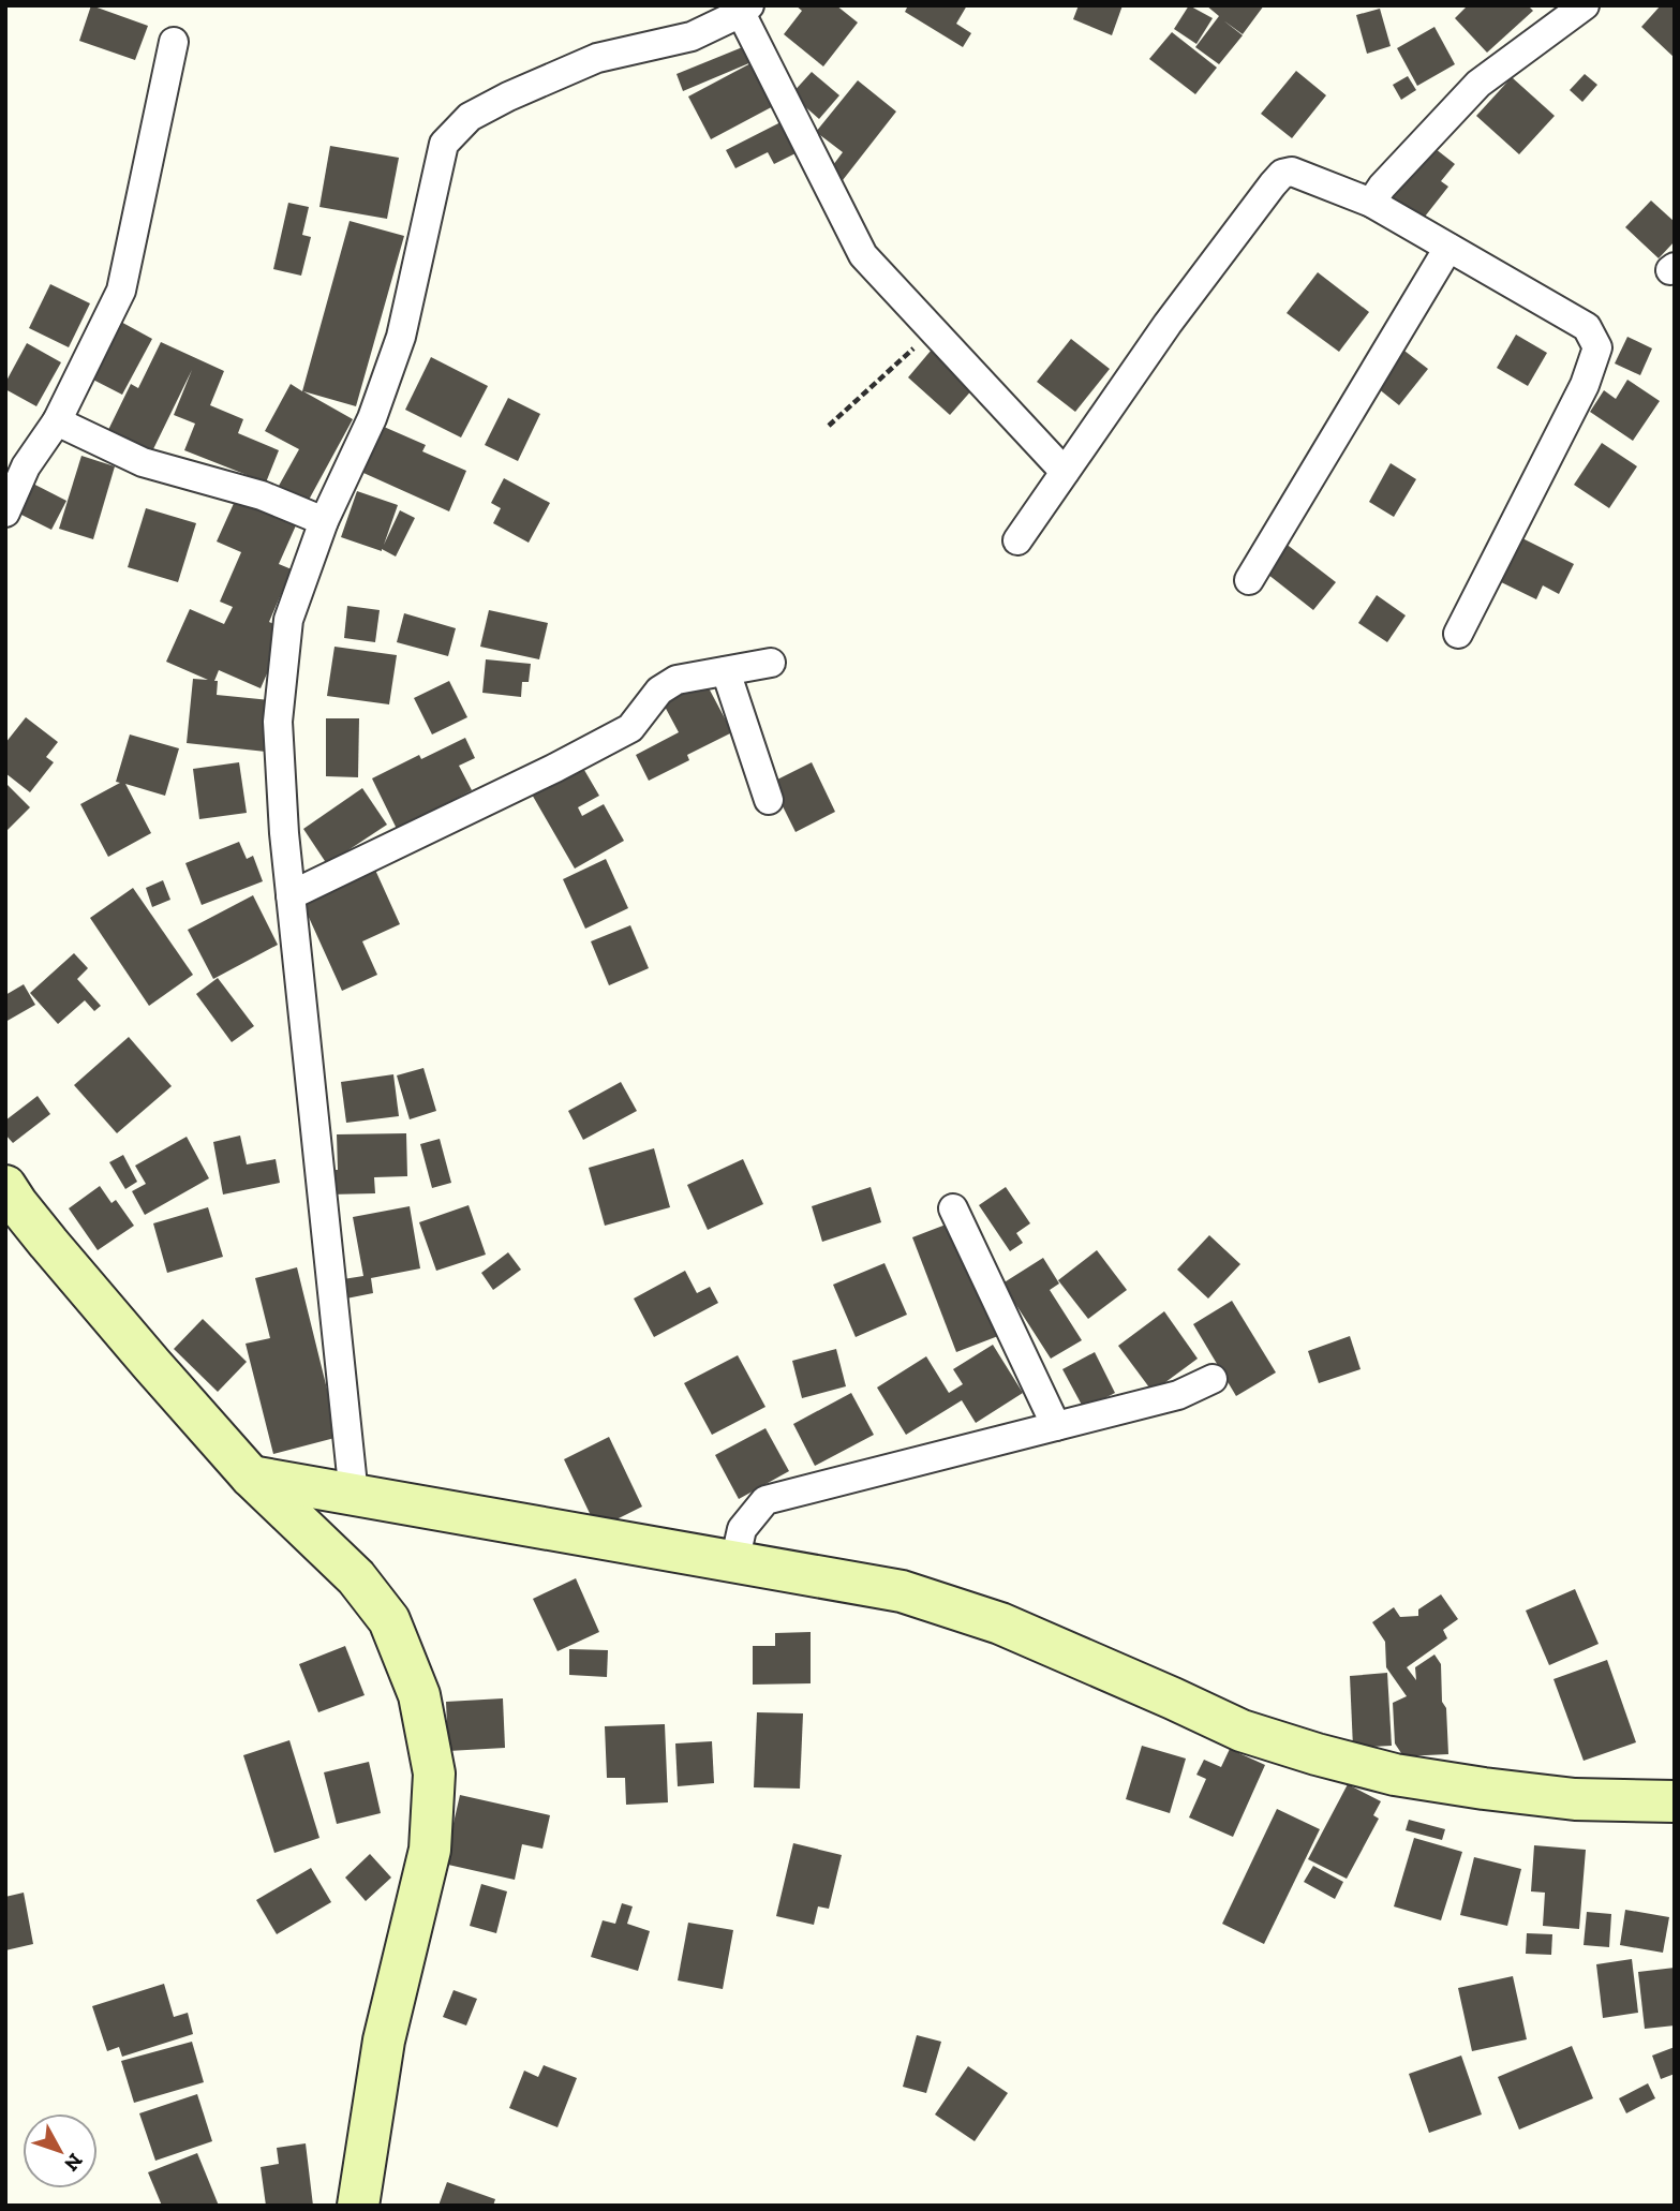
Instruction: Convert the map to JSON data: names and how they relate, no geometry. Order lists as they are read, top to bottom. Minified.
{"north":"bottom right"}
